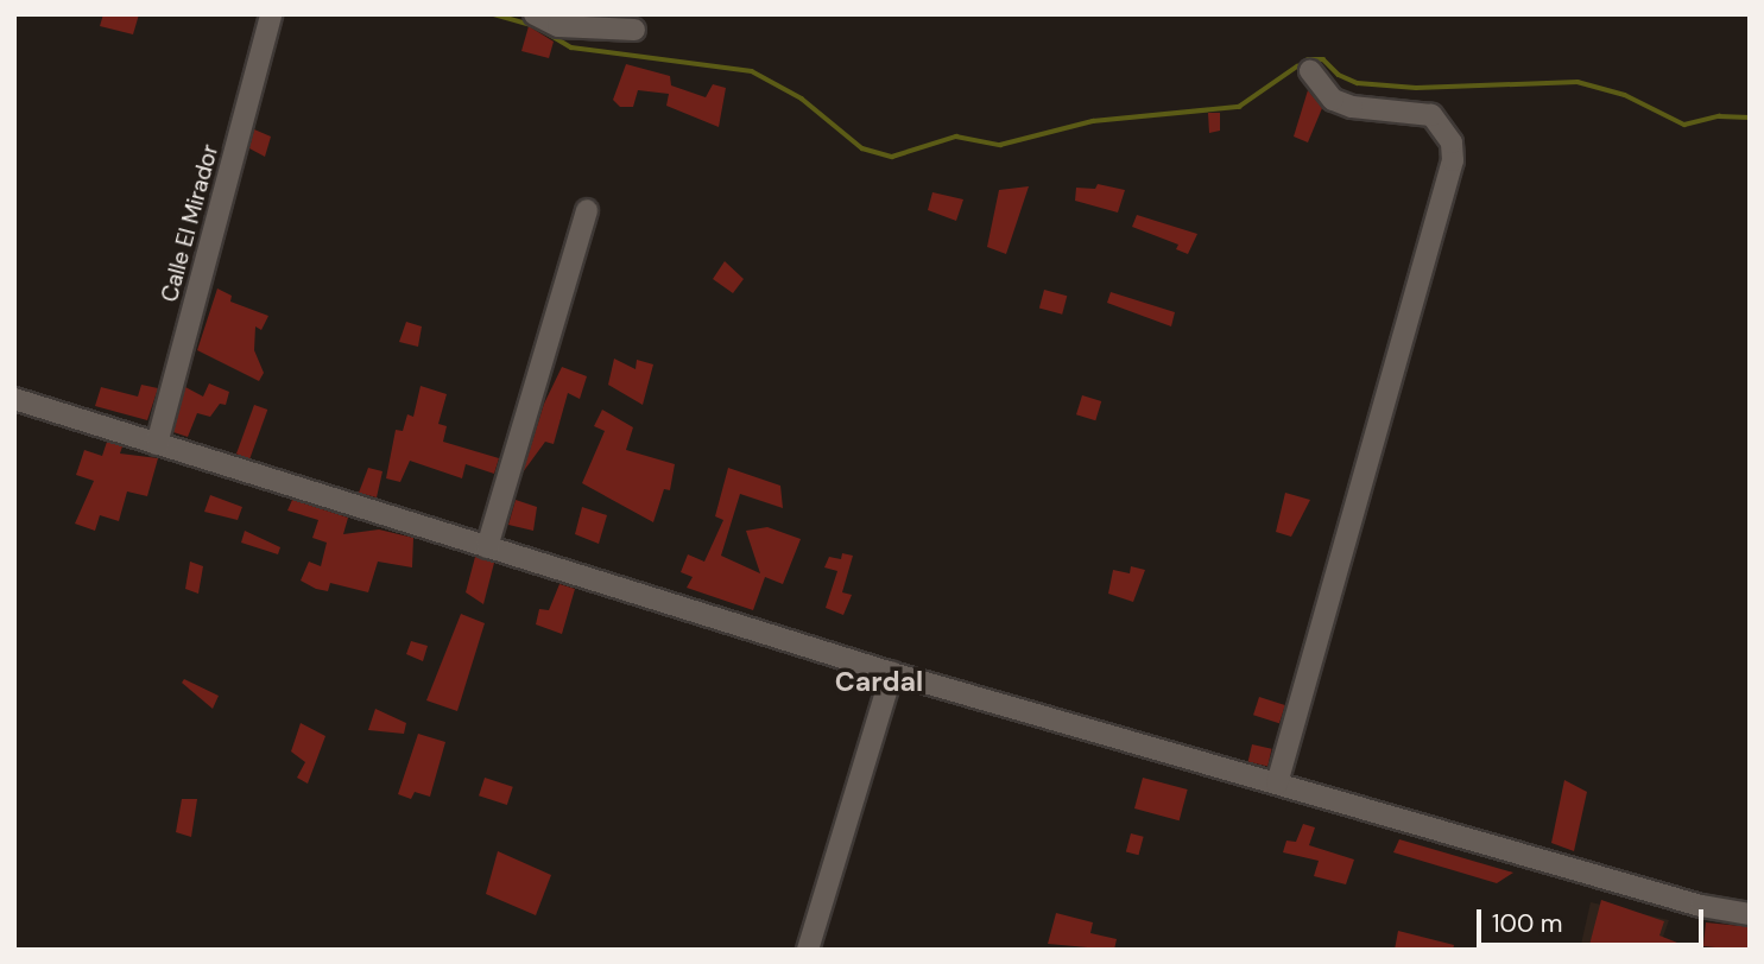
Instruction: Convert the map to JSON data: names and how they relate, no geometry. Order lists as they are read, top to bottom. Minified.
{"streets":{"street":["Calle El Mirador"]},"districts":["Cardal"],"scale_bar":"100 m"}
